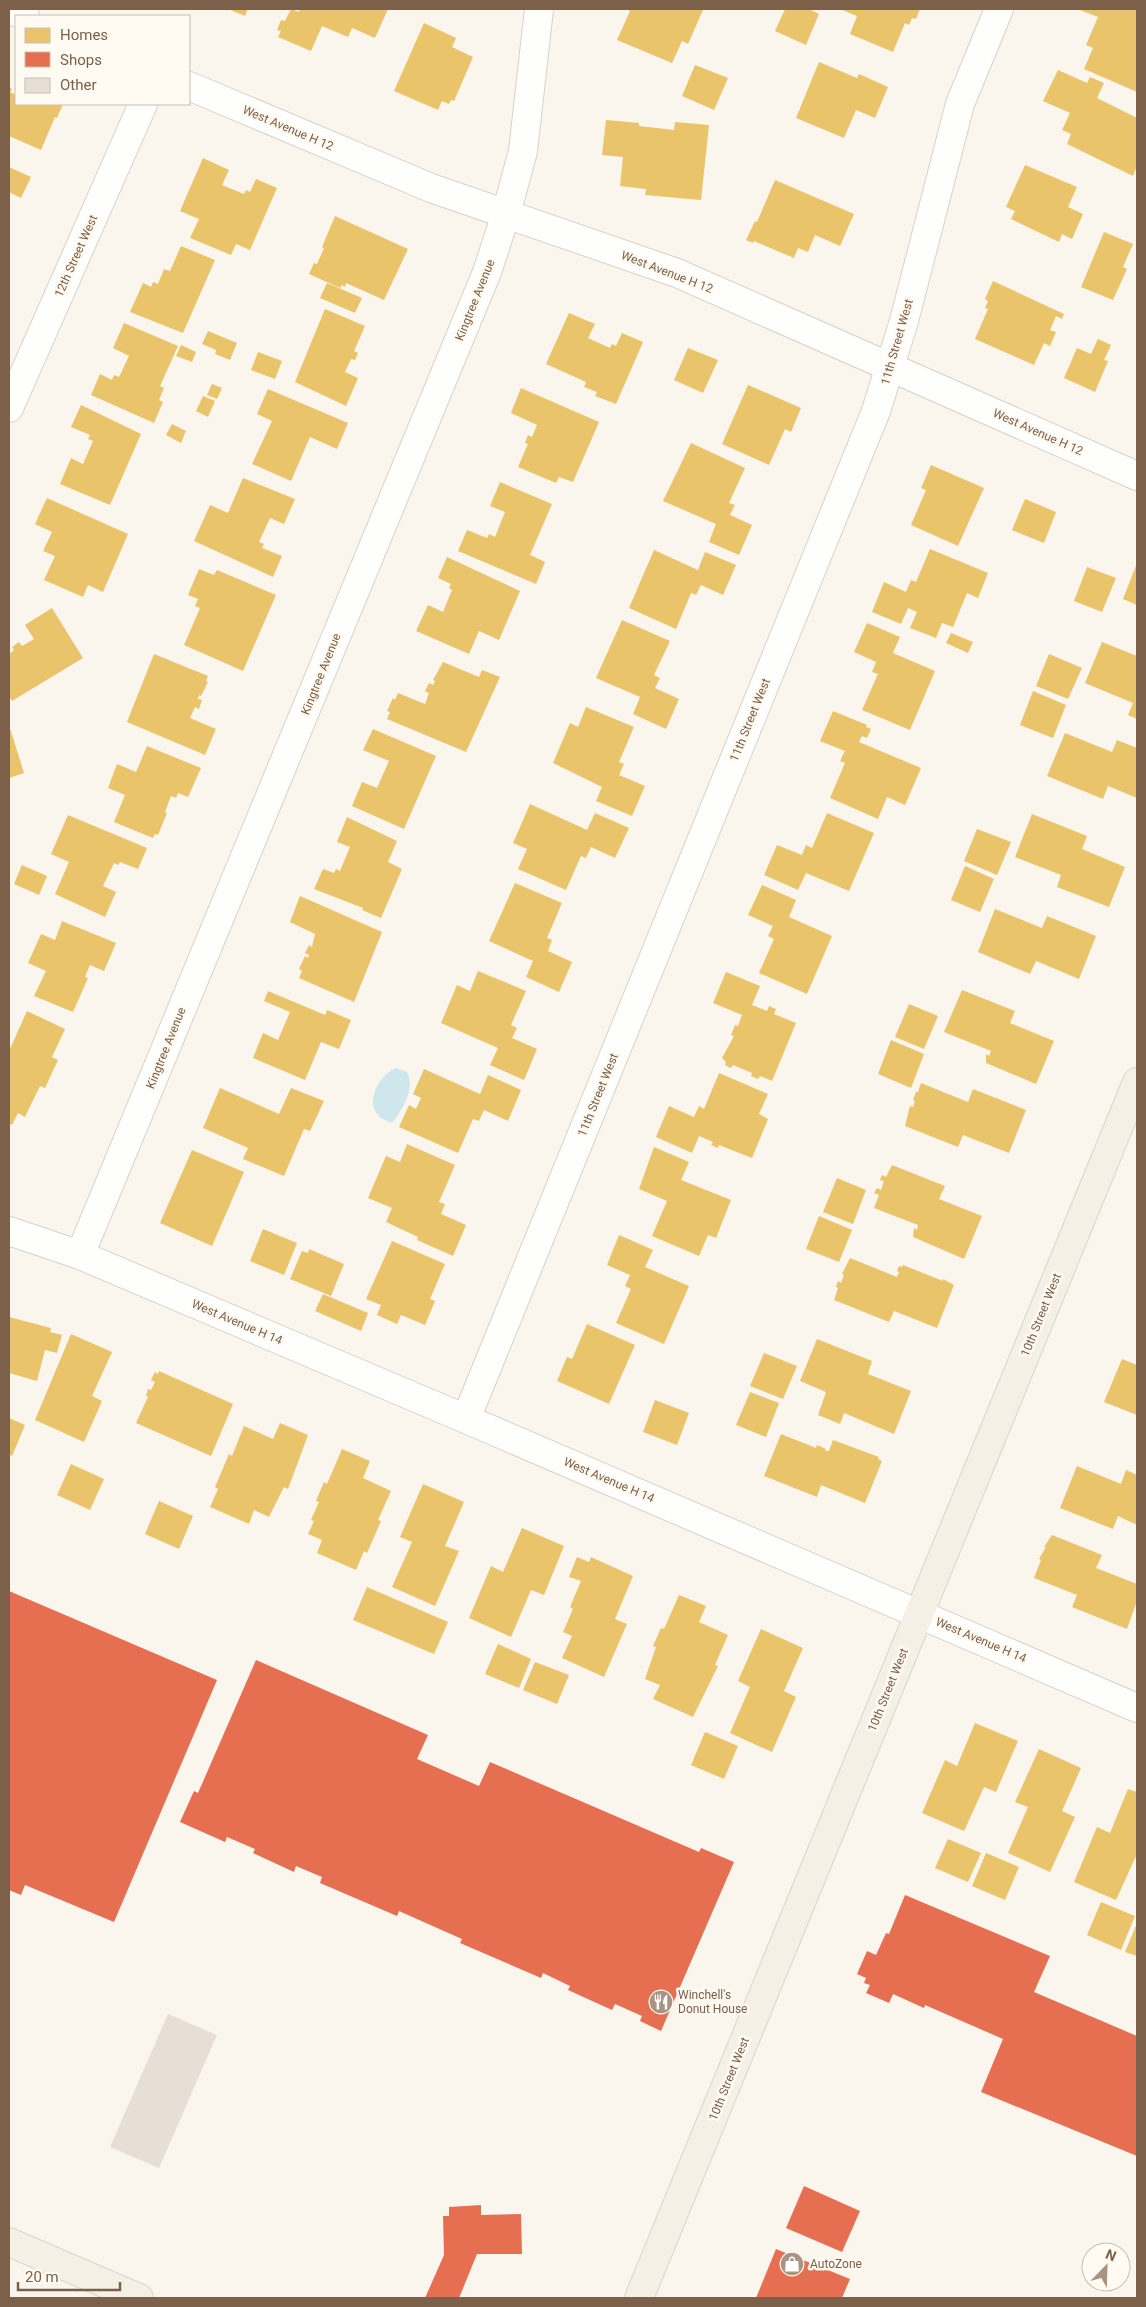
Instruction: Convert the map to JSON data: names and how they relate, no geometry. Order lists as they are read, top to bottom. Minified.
{"streets":{"main road":["10th Street West"],"street":["West Avenue H 12","12th Street West","Kingtree Avenue","11th Street West","West Avenue H 14"]},"crossings":[["West Avenue H 12","Kingtree Avenue"],["West Avenue H 12","11th Street West"],["Kingtree Avenue","West Avenue H 14"],["11th Street West","West Avenue H 14"],["10th Street West","West Avenue H 14"]],"places":{"restaurant":["Winchell's Donut House"],"shop":["AutoZone"]},"legend":["Homes","Shops","Other"],"scale_bar":"20 m","north":"top right"}
